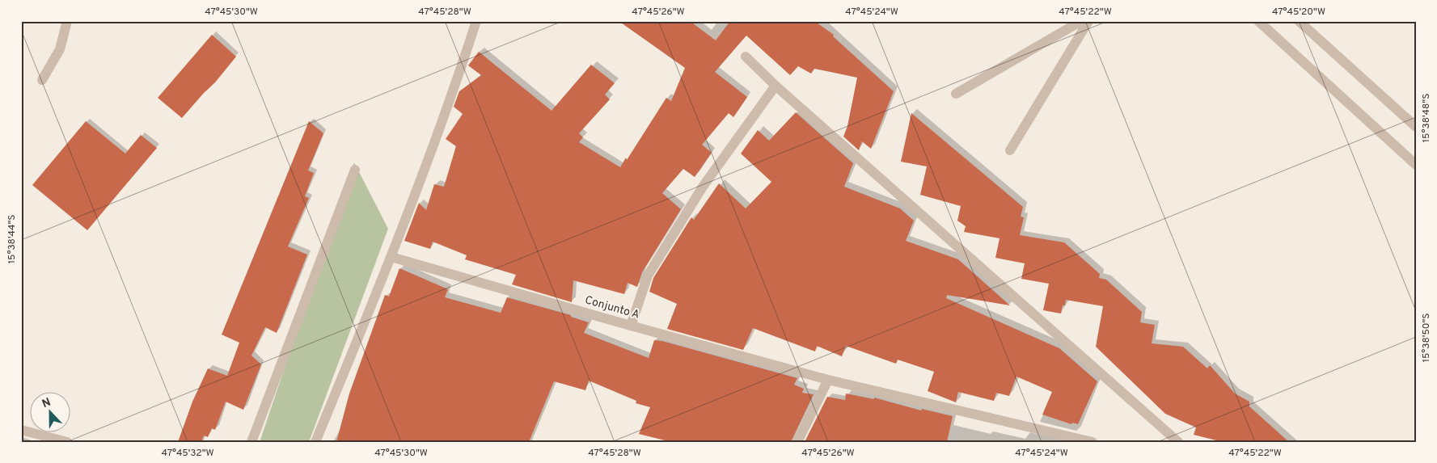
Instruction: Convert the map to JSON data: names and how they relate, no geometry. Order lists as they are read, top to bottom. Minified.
{"streets":{"street":["Conjunto A"]},"north":"top","coordinates":["47°45'30\"W","47°45'28\"W","47°45'26\"W","47°45'24\"W","47°45'22\"W","47°45'20\"W","15°38'48\"S","15°38'44\"S","15°38'50\"S","47°45'32\"W"]}
